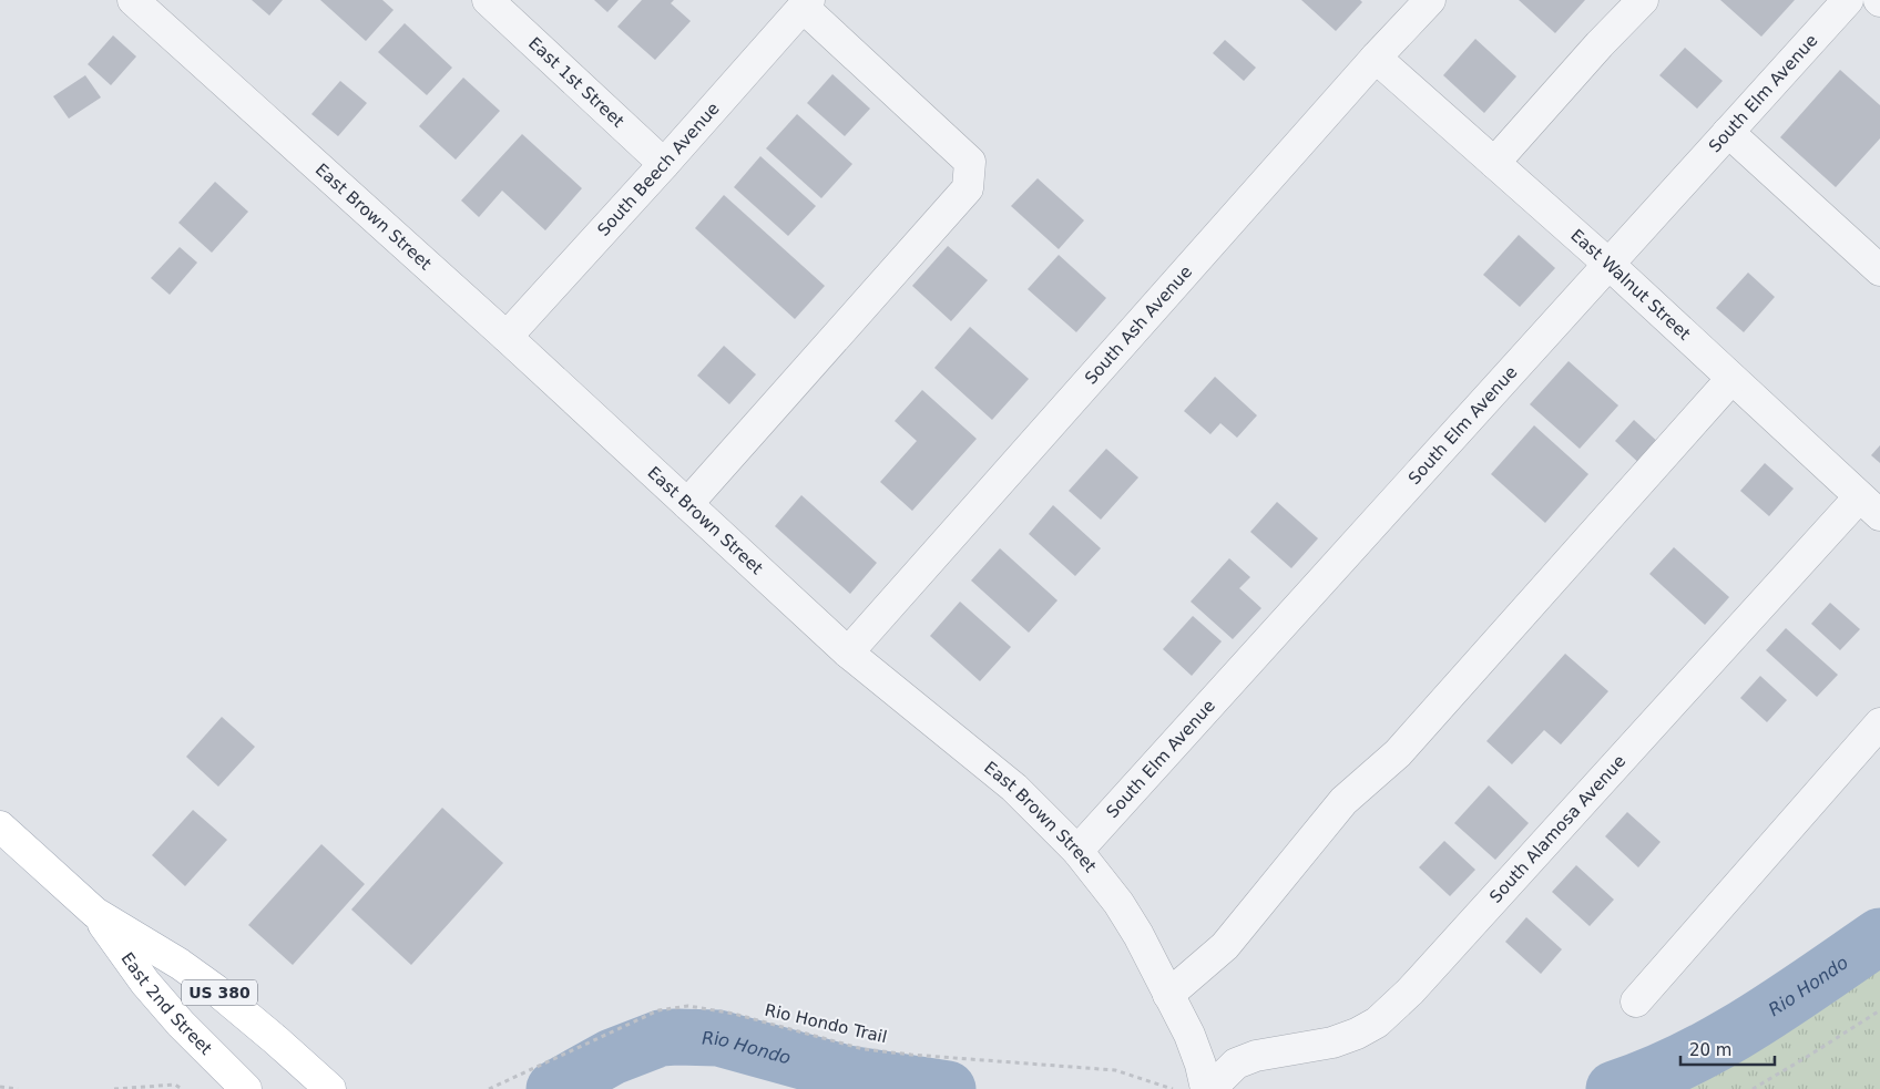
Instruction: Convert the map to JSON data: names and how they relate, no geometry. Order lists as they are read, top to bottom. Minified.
{"streets":{"main road":["US 380","East 2nd Street"],"street":["East 1st Street","South Elm Avenue","South Beech Avenue","East Brown Street","East Walnut Street","South Ash Avenue","South Alamosa Avenue"],"path":["Rio Hondo Trail"]},"crossings":[["East 1st Street","South Beech Avenue"],["South Elm Avenue","East Brown Street"],["South Elm Avenue","East Walnut Street"],["South Beech Avenue","East Brown Street"],["East Brown Street","South Ash Avenue"],["East Walnut Street","South Ash Avenue"],["East Walnut Street","South Alamosa Avenue"]],"water":["Rio Hondo"],"scale_bar":"20 m"}
